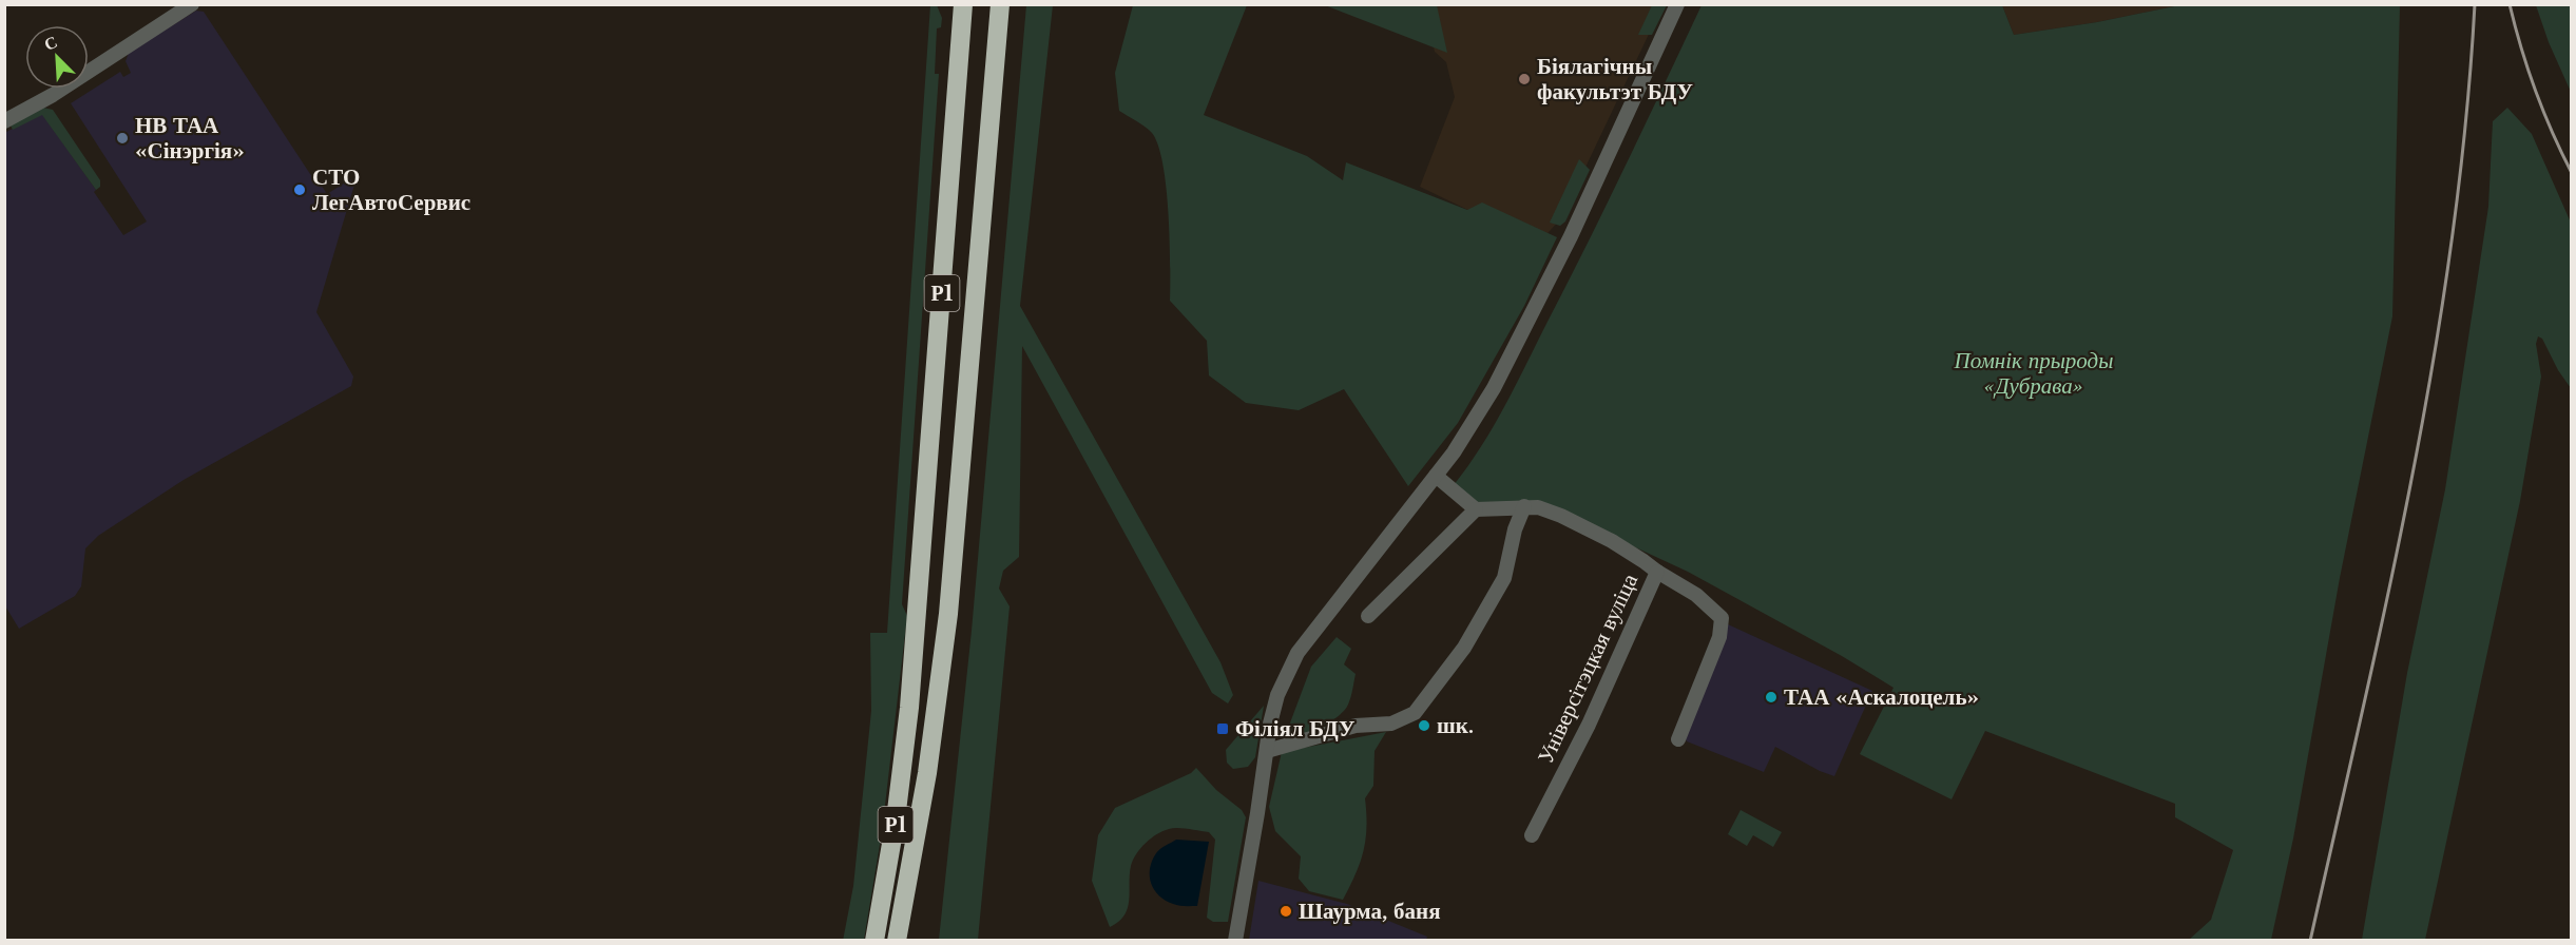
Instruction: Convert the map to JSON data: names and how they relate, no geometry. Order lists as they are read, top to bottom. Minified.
{"streets":{"highway":["Р1"],"street":["Універсітэцкая вуліца"]},"parks":["Помнік прыроды «Дубрава»"],"places":{"other":["Біялагічны факультэт БДУ","НВ ТАА «Сінэргія»","СТО ЛегАвтоСервис","ТАА «Аскалоцель»","шк.","Шаурма, баня"],"transit":["Філіял БДУ"]},"north":"top left"}
